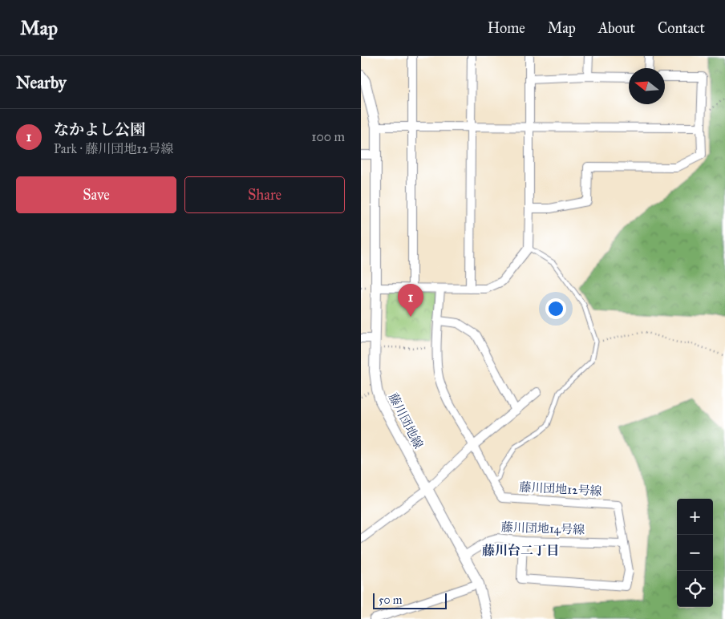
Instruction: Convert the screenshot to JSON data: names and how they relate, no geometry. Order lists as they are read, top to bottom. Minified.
{"streets":{"street":["藤川団地線","藤川団地12号線","藤川団地14号線"]},"crossings":[["藤川団地線","藤川団地14号線"],["藤川団地12号線","藤川団地14号線"]],"districts":["藤川台二丁目"],"scale_bar":"50 m","north":"left","page":{"header":"Map","nav":["Home","Map","About","Contact"],"heading":"Nearby","list":[{"mark":"1","name":"なかよし公園","note":"Park · 藤川団地12号線","value":"100 m"}],"buttons":["Save","Share"],"pins":"1","map_buttons":["+","−"],"scale":"50 m"}}
